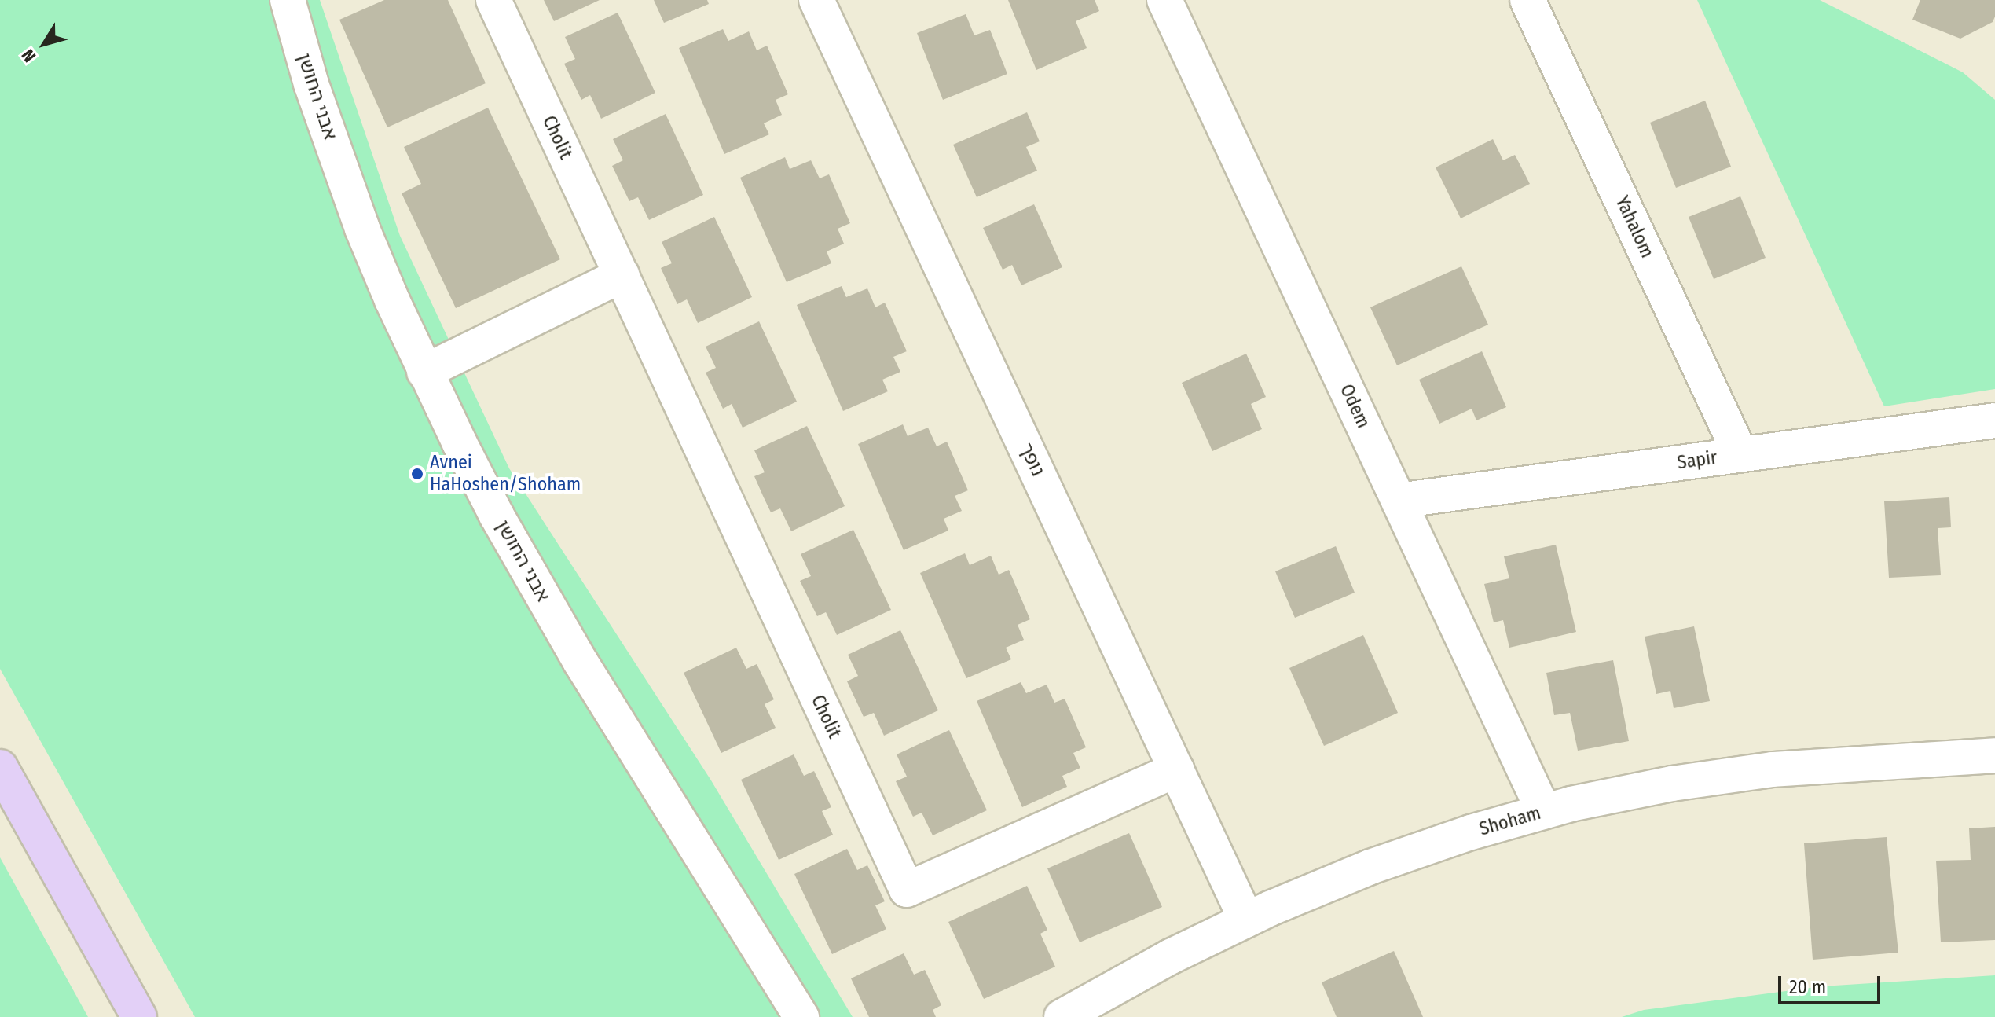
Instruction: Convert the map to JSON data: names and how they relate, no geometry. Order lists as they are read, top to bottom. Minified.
{"streets":{"street":["אבני החושן","Cholit","Yahalom","Odem","נופך","Sapir","Shoham"]},"crossings":[["Cholit","נופך"],["Yahalom","Sapir"],["Odem","Sapir"],["Odem","Shoham"],["נופך","Shoham"]],"places":["Avnei HaHoshen/Shoham"],"scale_bar":"20 m","north":"bottom left"}
